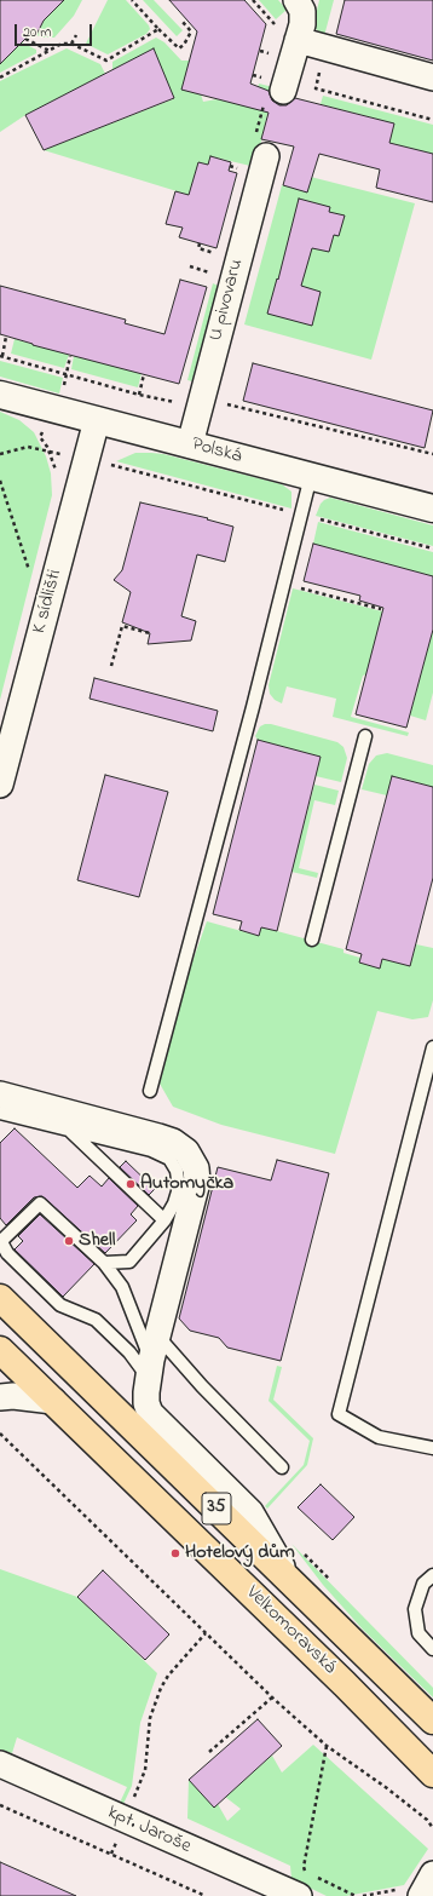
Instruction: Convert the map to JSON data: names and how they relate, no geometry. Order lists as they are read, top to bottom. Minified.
{"streets":{"main road":["35","Velkomoravská"],"street":["U pivovaru","Polská","K sídlišti","kpt. Jaroše"]},"crossings":[["U pivovaru","Polská"],["Polská","K sídlišti"]],"places":["Automyčka","Shell","Hotelový dům"],"scale_bar":"20 m"}
